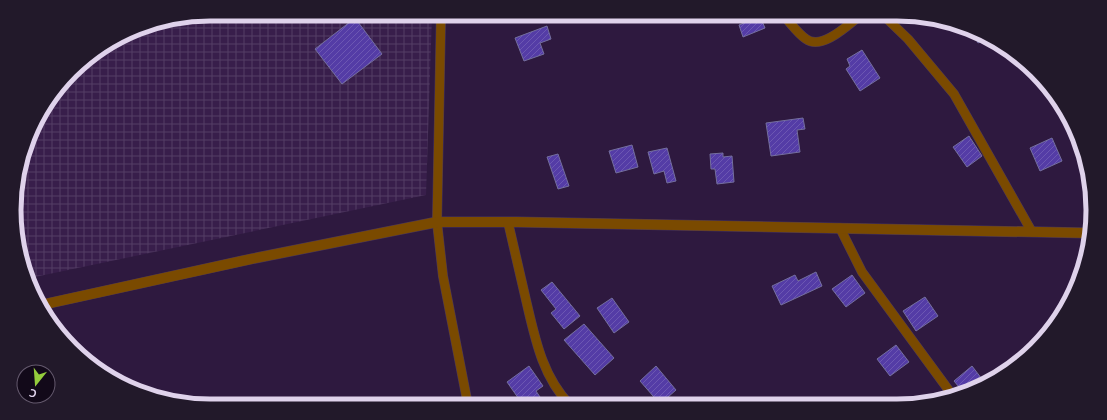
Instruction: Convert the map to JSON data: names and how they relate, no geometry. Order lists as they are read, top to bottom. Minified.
{"north":"bottom"}
